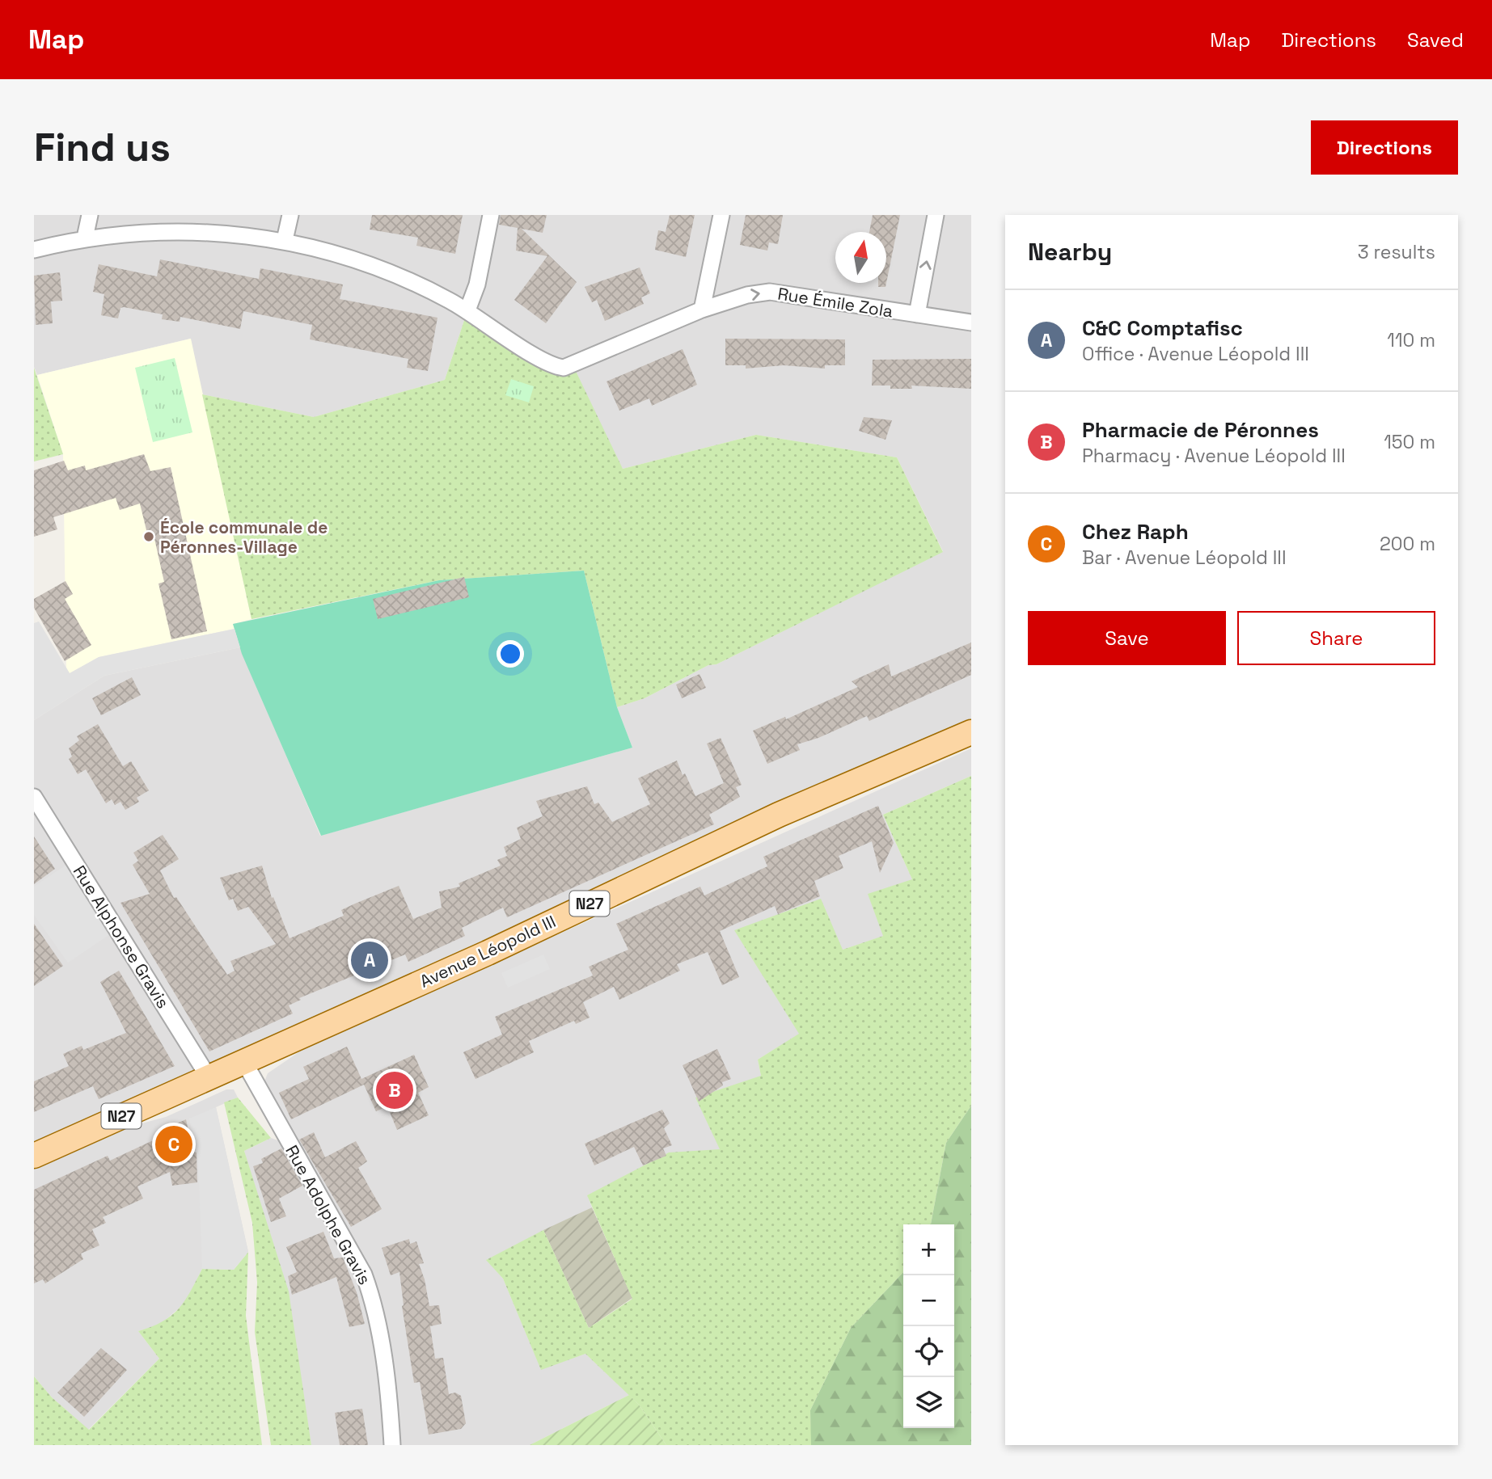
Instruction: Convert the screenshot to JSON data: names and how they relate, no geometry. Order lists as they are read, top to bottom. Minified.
{"streets":{"main road":["N27","Avenue Léopold III"],"street":["Rue Émile Zola","Rue Alphonse Gravis","Rue Adolphe Gravis"]},"crossings":[["Rue Alphonse Gravis","Avenue Léopold III"],["Avenue Léopold III","Rue Adolphe Gravis"]],"places":["École communale de Péronnes-Village"],"north":"top","page":{"header":"Map","nav":["Map","Directions","Saved"],"buttons":["Directions",["Save","Share"]],"title":"Find us","heading":["Nearby","3 results"],"list":[{"mark":"A","name":"C&C Comptafisc","note":"Office · Avenue Léopold III","value":"110 m"},{"mark":"B","name":"Pharmacie de Péronnes","note":"Pharmacy · Avenue Léopold III","value":"150 m"},{"mark":"C","name":"Chez Raph","note":"Bar · Avenue Léopold III","value":"200 m"}],"pins":["A","B","C"],"map_buttons":["+","−"]}}
